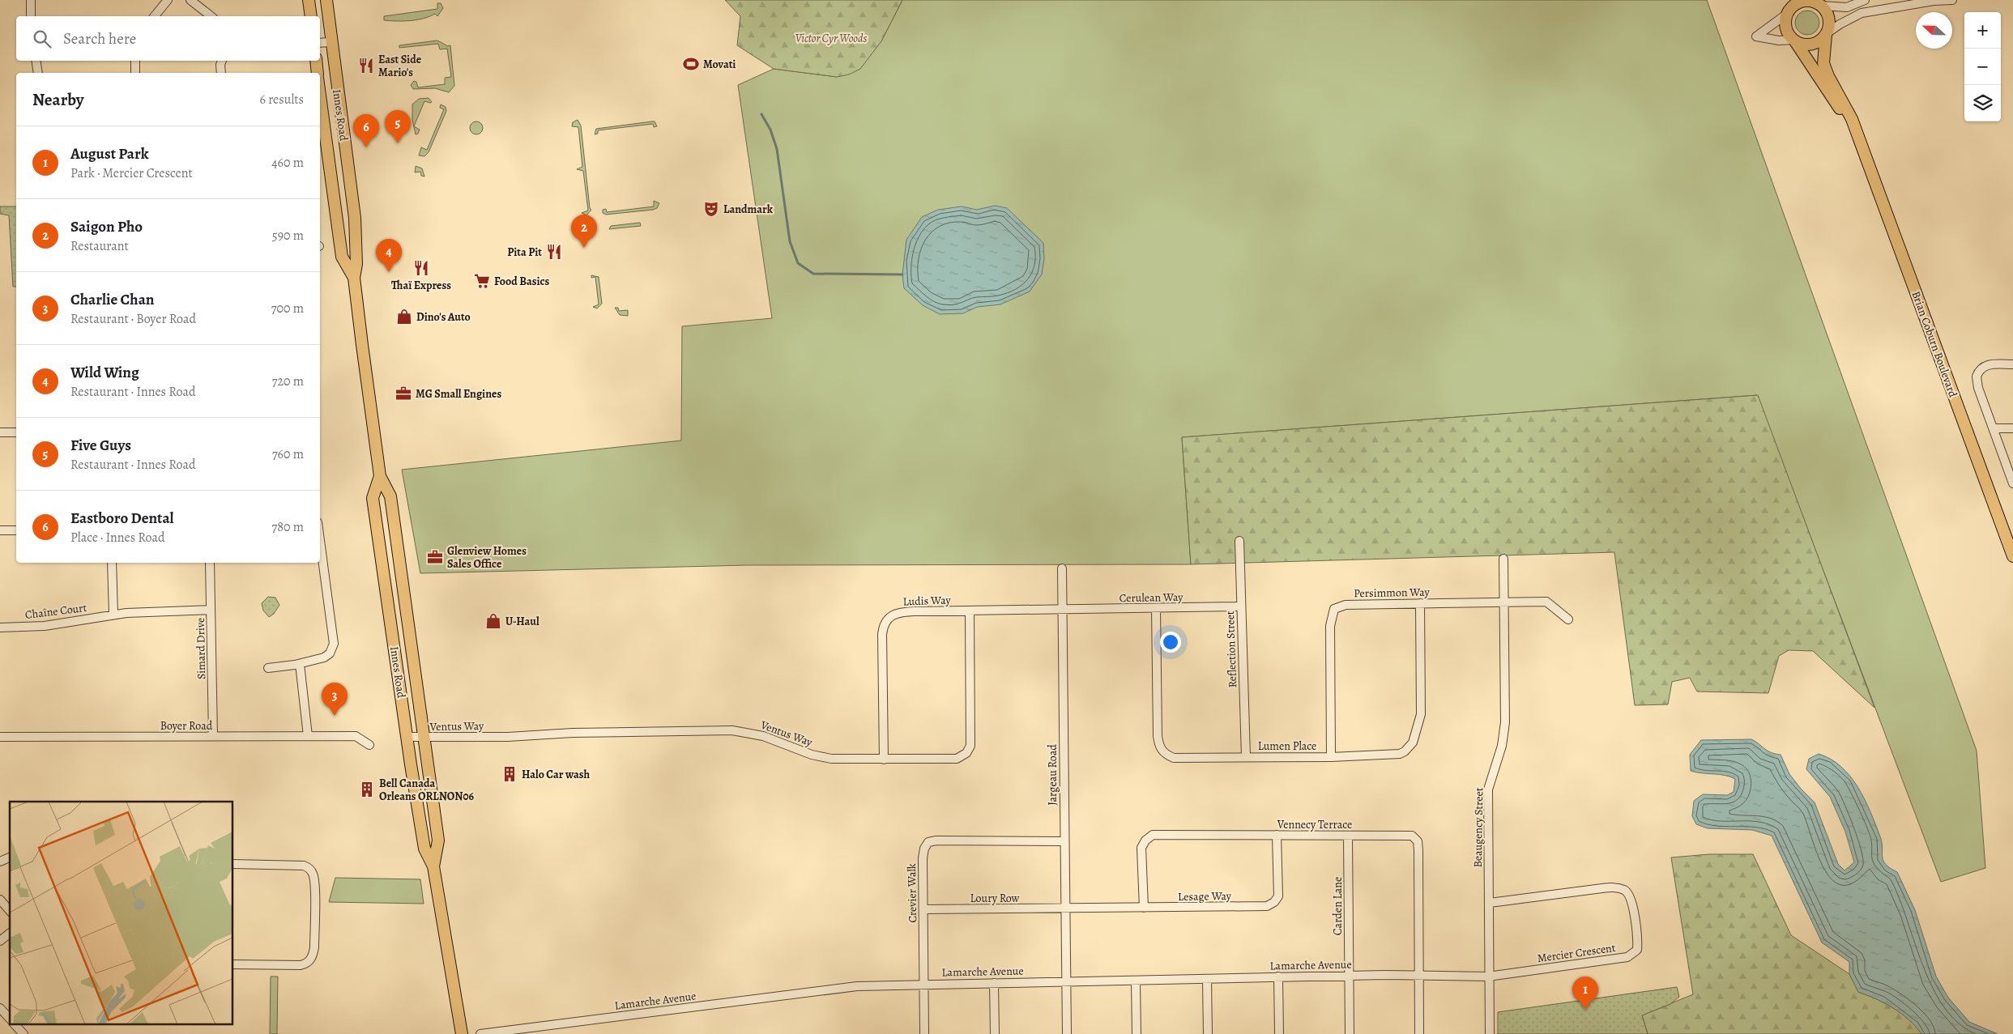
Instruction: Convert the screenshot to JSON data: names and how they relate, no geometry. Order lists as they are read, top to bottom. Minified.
{"streets":{"main road":["Innes Road","Brian Coburn Boulevard"],"street":["Persimmon Way","Cerulean Way","Ludis Way","Chaîne Court","Simard Drive","Reflection Street","Boyer Road","Ventus Way","Lumen Place","Jargeau Road","Vennecy Terrace","Beaugency Street","Crevier Walk","Lesage Way","Loury Row","Carden Lane","Mercier Crescent","Lamarche Avenue"]},"crossings":[["Innes Road","Ventus Way"],["Persimmon Way","Lumen Place"],["Persimmon Way","Beaugency Street"],["Cerulean Way","Ludis Way"],["Cerulean Way","Reflection Street"],["Cerulean Way","Lumen Place"],["Cerulean Way","Jargeau Road"],["Ludis Way","Ventus Way"],["Ludis Way","Jargeau Road"],["Chaîne Court","Simard Drive"],["Simard Drive","Boyer Road"],["Reflection Street","Lumen Place"],["Jargeau Road","Crevier Walk"],["Jargeau Road","Lesage Way"],["Jargeau Road","Loury Row"],["Jargeau Road","Lamarche Avenue"],["Vennecy Terrace","Lesage Way"],["Vennecy Terrace","Carden Lane"],["Vennecy Terrace","Lamarche Avenue"],["Beaugency Street","Mercier Crescent"],["Beaugency Street","Lamarche Avenue"],["Crevier Walk","Loury Row"],["Crevier Walk","Lamarche Avenue"],["Lesage Way","Loury Row"],["Carden Lane","Lamarche Avenue"],["Mercier Crescent","Lamarche Avenue"]],"parks":["Victor Cyr Woods"],"places":{"sports":["Movati"],"restaurant":["East Side Mario's","Pita Pit","Thaï Express"],"theatre":["Landmark"],"supermarket":["Food Basics"],"shop":["Dino's Auto","U-Haul"],"office":["MG Small Engines","Glenview Homes Sales Office"],"building":["Halo Car wash","Bell Canada Orleans ORLNON06"]},"north":"left","page":{"map_buttons":["+","−"],"search":"Search here","heading":["Nearby","6 results"],"pins":["5","6","2","4","3","1"],"list":[{"mark":"1","name":"August Park","note":"Park · Mercier Crescent","value":"460 m"},{"mark":"2","name":"Saigon Pho","note":"Restaurant","value":"590 m"},{"mark":"3","name":"Charlie Chan","note":"Restaurant · Boyer Road","value":"700 m"},{"mark":"4","name":"Wild Wing","note":"Restaurant · Innes Road","value":"720 m"},{"mark":"5","name":"Five Guys","note":"Restaurant · Innes Road","value":"760 m"},{"mark":"6","name":"Eastboro Dental","note":"Place · Innes Road","value":"780 m"}]}}
